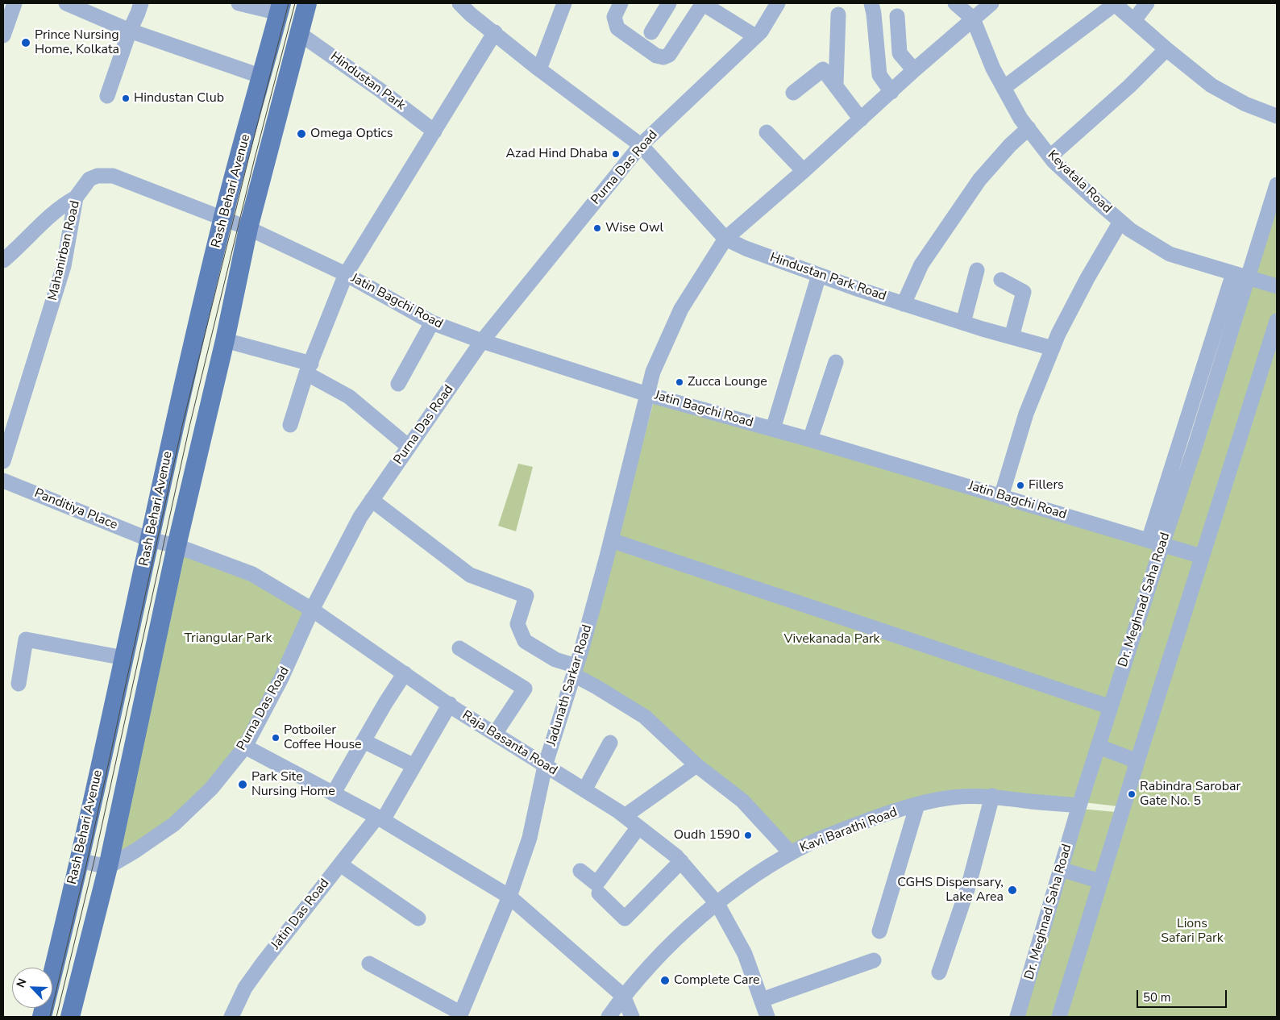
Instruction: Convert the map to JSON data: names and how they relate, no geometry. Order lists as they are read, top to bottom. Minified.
{"streets":{"main road":["Rash Behari Avenue"],"street":["Hindustan Park","Purna Das Road","Keyatala Road","Mahanirban Road","Hindustan Park Road","Jatin Bagchi Road","Panditiya Place","Dr. Meghnad Saha Road","Jadunath Sarkar Road","Raja Basanta Road","Kavi Barathi Road","Jatin Das Road"]},"crossings":[["Hindustan Park","Rash Behari Avenue"],["Purna Das Road","Rash Behari Avenue"],["Purna Das Road","Hindustan Park Road"],["Purna Das Road","Jatin Bagchi Road"],["Purna Das Road","Raja Basanta Road"],["Keyatala Road","Dr. Meghnad Saha Road"],["Keyatala Road","Jadunath Sarkar Road"],["Rash Behari Avenue","Mahanirban Road"],["Rash Behari Avenue","Jatin Bagchi Road"],["Rash Behari Avenue","Panditiya Place"],["Rash Behari Avenue","Raja Basanta Road"],["Mahanirban Road","Jatin Bagchi Road"],["Hindustan Park Road","Jadunath Sarkar Road"],["Jatin Bagchi Road","Dr. Meghnad Saha Road"],["Jatin Bagchi Road","Jadunath Sarkar Road"],["Panditiya Place","Raja Basanta Road"],["Dr. Meghnad Saha Road","Kavi Barathi Road"],["Jadunath Sarkar Road","Raja Basanta Road"],["Raja Basanta Road","Kavi Barathi Road"],["Raja Basanta Road","Jatin Das Road"]],"parks":["Triangular Park","Vivekanada Park","Lions Safari Park"],"places":["Prince Nursing Home, Kolkata","Hindustan Club","Omega Optics","Azad Hind Dhaba","Wise Owl","Zucca Lounge","Fillers","Potboiler Coffee House","Park Site Nursing Home","Rabindra Sarobar Gate No. 5","Oudh 1590","CGHS Dispensary, Lake Area","Complete Care"],"scale_bar":"50 m","north":"top left"}
